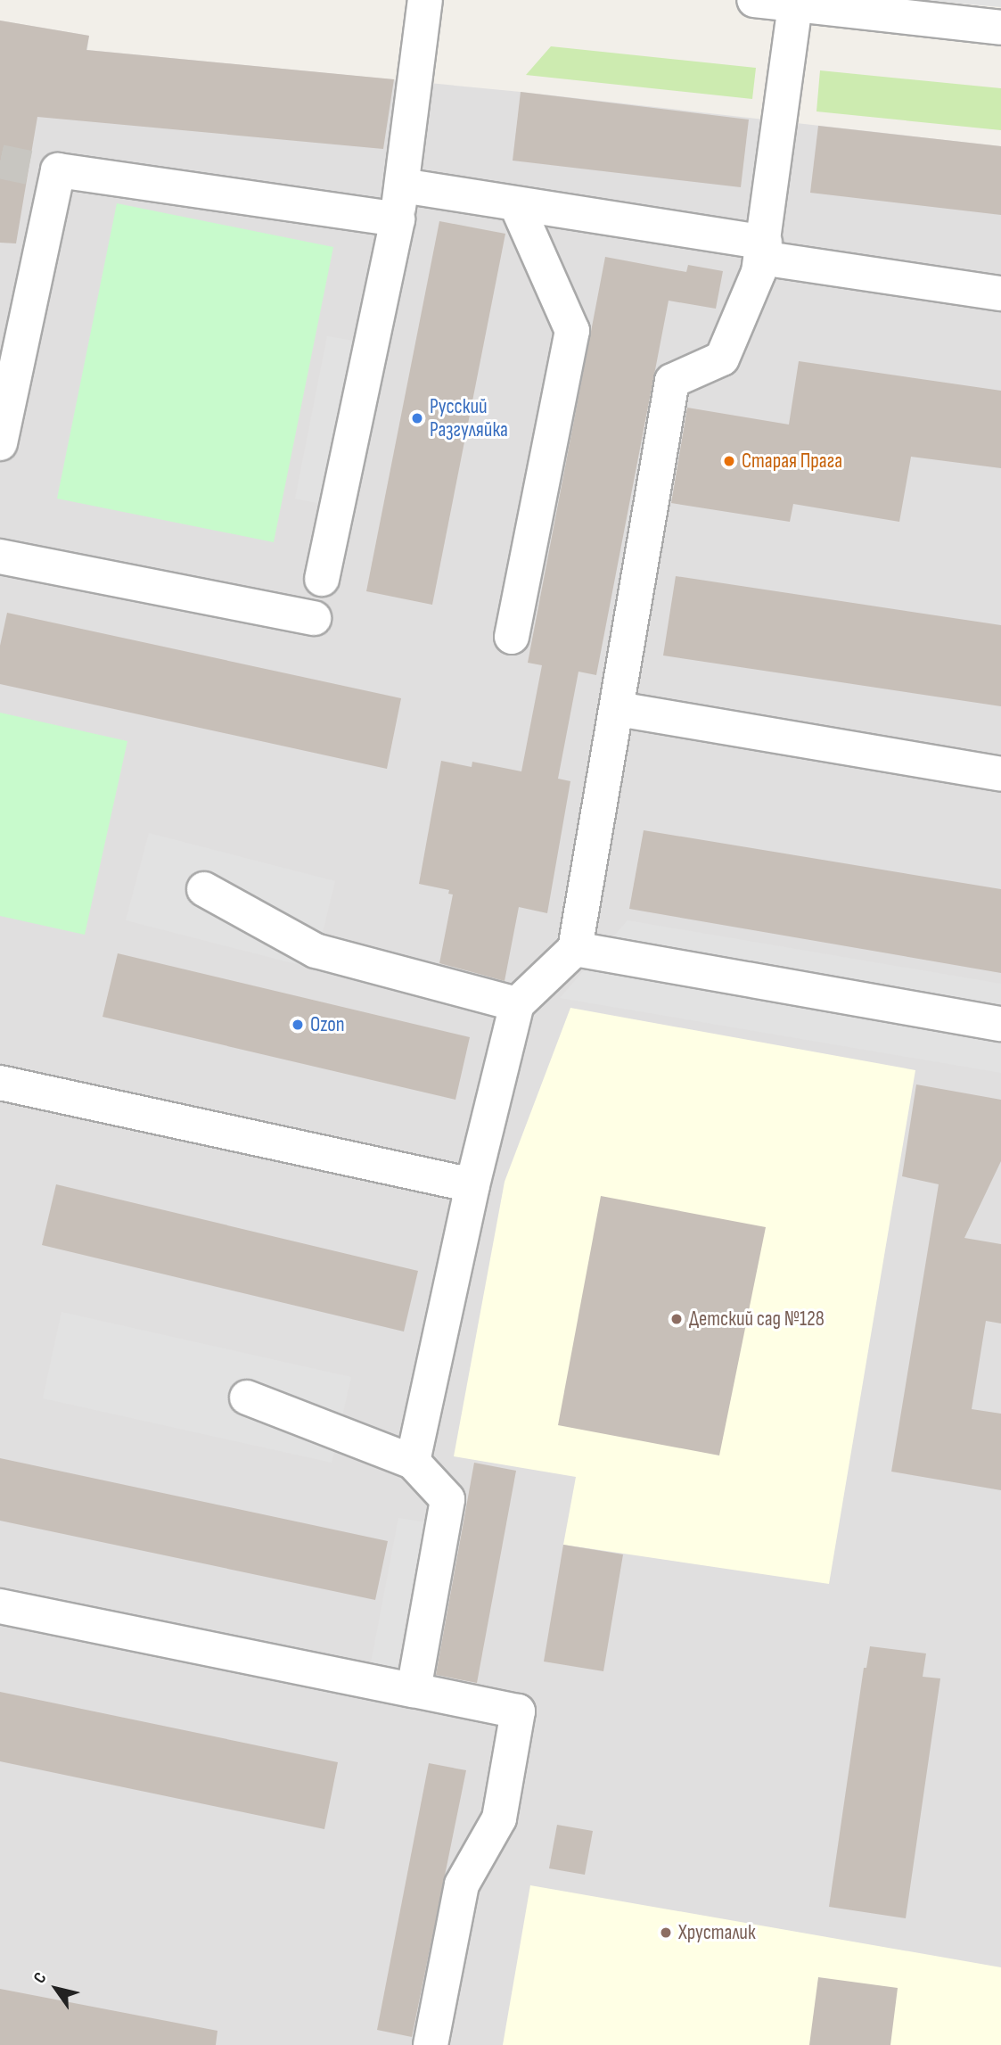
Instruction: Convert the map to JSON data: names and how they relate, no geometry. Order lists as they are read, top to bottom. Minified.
{"places":["Русский Разгуляйка","Старая Прага","Ozon","Детский сад №128","Хрусталик"],"north":"top left"}
